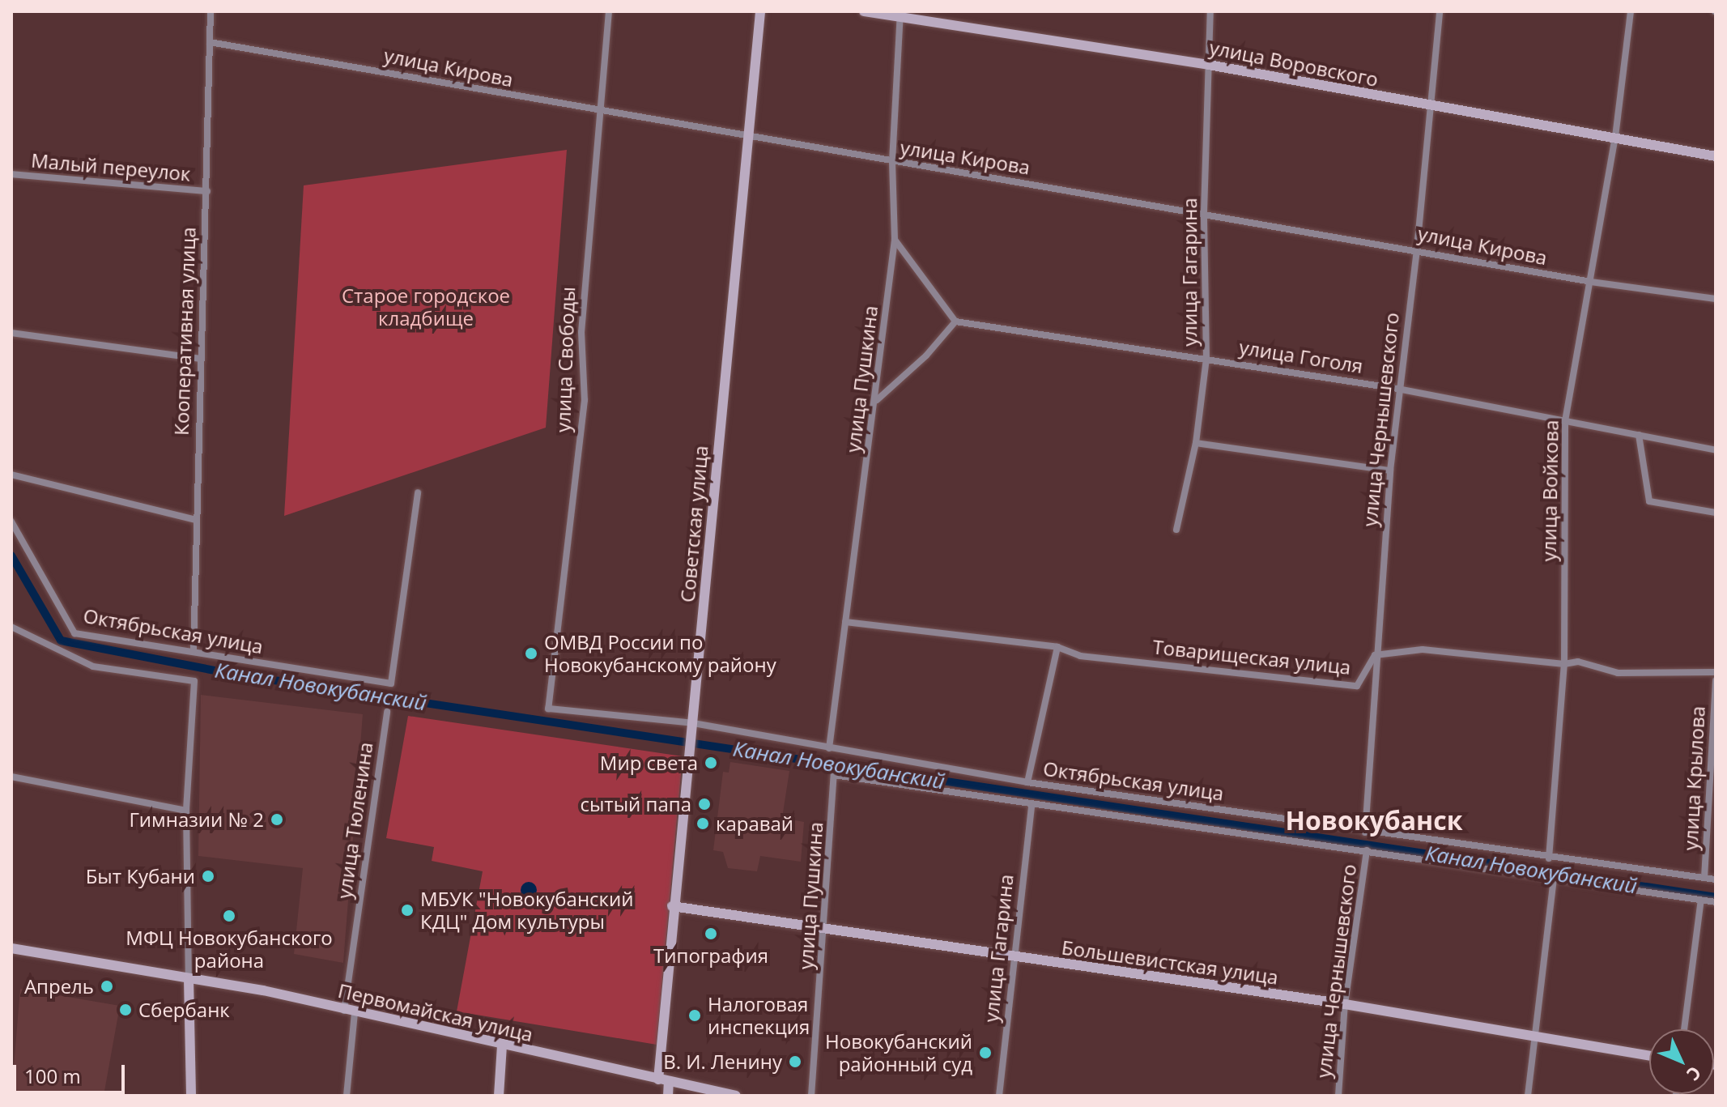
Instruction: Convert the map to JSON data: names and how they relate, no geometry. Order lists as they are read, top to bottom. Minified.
{"streets":{"main road":["улица Воровского","Советская улица","Большевистская улица","Первомайская улица"],"street":["улица Кирова","Малый переулок","улица Гагарина","Кооперативная улица","улица Гоголя","улица Свободы","улица Пушкина","улица Чернышевского","улица Войкова","Октябрьская улица","Товарищеская улица","улица Крылова","улица Тюленина"]},"crossings":[["улица Воровского","улица Гагарина"],["улица Воровского","улица Пушкина"],["улица Воровского","улица Чернышевского"],["улица Воровского","улица Войкова"],["улица Кирова","улица Гагарина"],["улица Кирова","Кооперативная улица"],["улица Кирова","улица Свободы"],["улица Кирова","улица Пушкина"],["улица Кирова","улица Чернышевского"],["улица Кирова","улица Войкова"],["улица Кирова","Советская улица"],["Малый переулок","Кооперативная улица"],["улица Гагарина","улица Гоголя"],["улица Гагарина","Октябрьская улица"],["улица Гагарина","Большевистская улица"],["Кооперативная улица","Октябрьская улица"],["улица Гоголя","улица Чернышевского"],["улица Гоголя","улица Войкова"],["улица Свободы","Октябрьская улица"],["улица Пушкина","Октябрьская улица"],["улица Пушкина","Товарищеская улица"],["улица Пушкина","Большевистская улица"],["улица Чернышевского","Октябрьская улица"],["улица Чернышевского","Товарищеская улица"],["улица Чернышевского","Большевистская улица"],["улица Войкова","Октябрьская улица"],["улица Войкова","Товарищеская улица"],["Советская улица","Октябрьская улица"],["Советская улица","Большевистская улица"],["Советская улица","Первомайская улица"],["Октябрьская улица","улица Крылова"],["улица Тюленина","Первомайская улица"]],"districts":["Новокубанск"],"water":["Канал Новокубанский"],"parks":["Старое городское кладбище"],"places":["ОМВД России по Новокубанскому району","Мир света","сытый папа","Гимназии № 2","каравай","Быт Кубани","МБУК \"Новокубанский КДЦ\" Дом культуры","МФЦ Новокубанского района","Типография","Апрель","Сбербанк","Налоговая инспекция","Новокубанский районный суд","В. И. Ленину"],"scale_bar":"100 m","north":"bottom right"}
